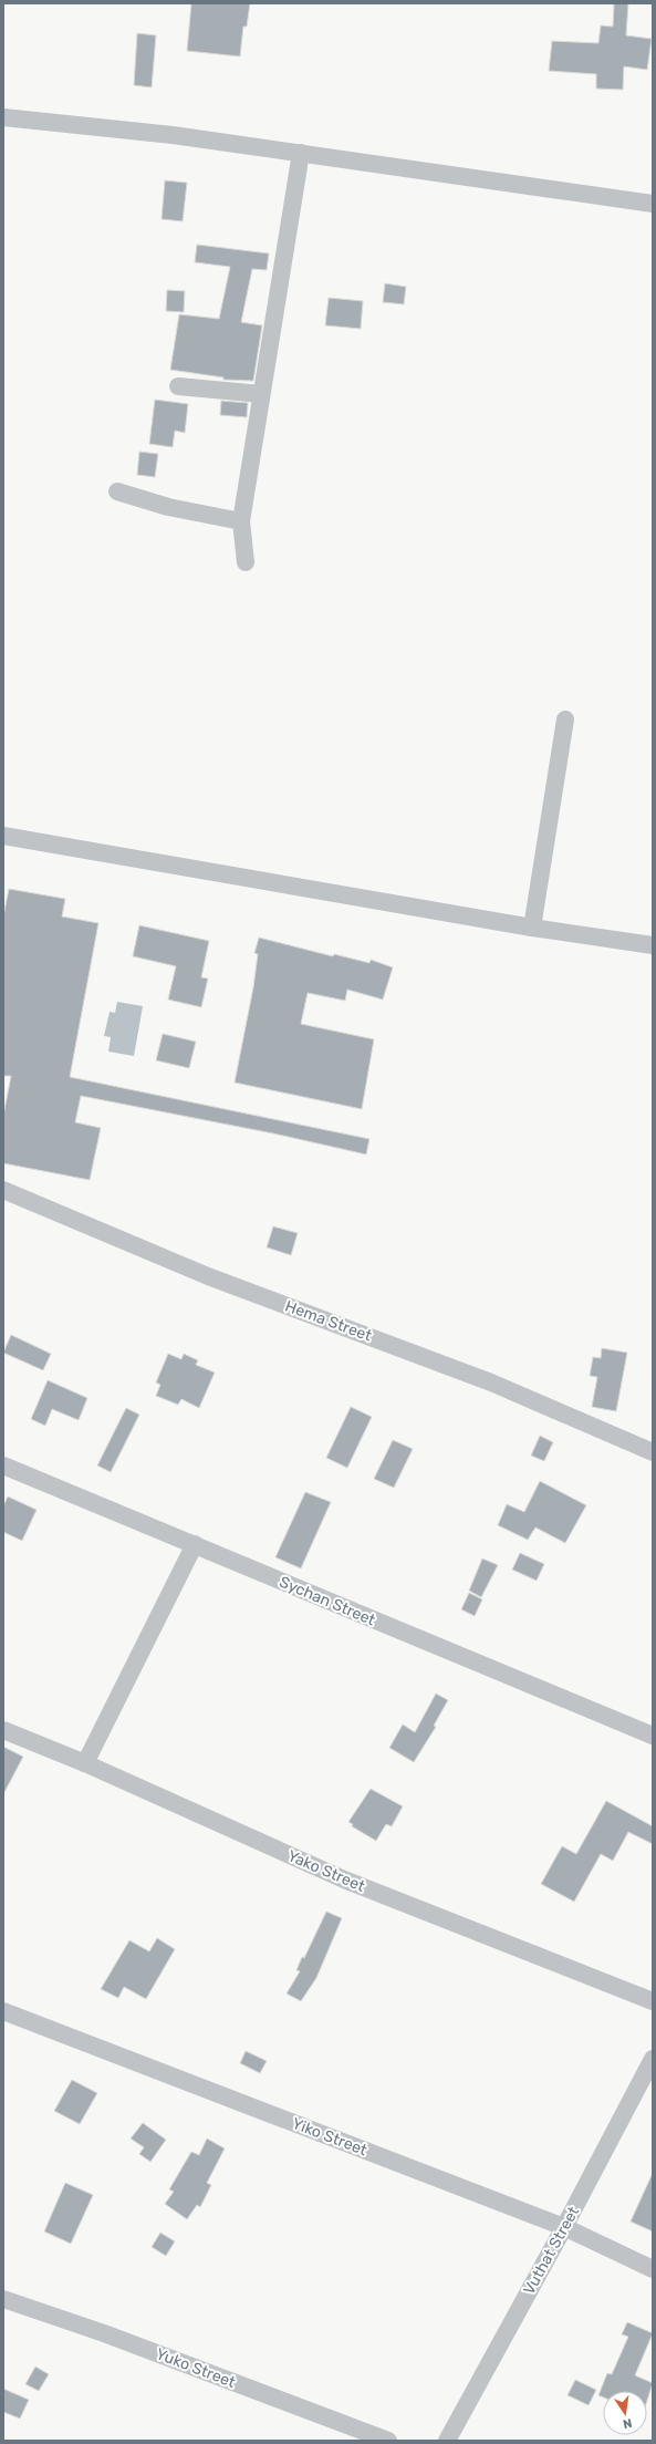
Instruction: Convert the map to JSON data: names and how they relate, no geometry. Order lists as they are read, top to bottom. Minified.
{"streets":{"street":["Hema Street","Sychan Street","Yako Street","Yiko Street","Vuthat Street","Yuko Street"]},"crossings":[["Yiko Street","Vuthat Street"]],"north":"bottom"}
